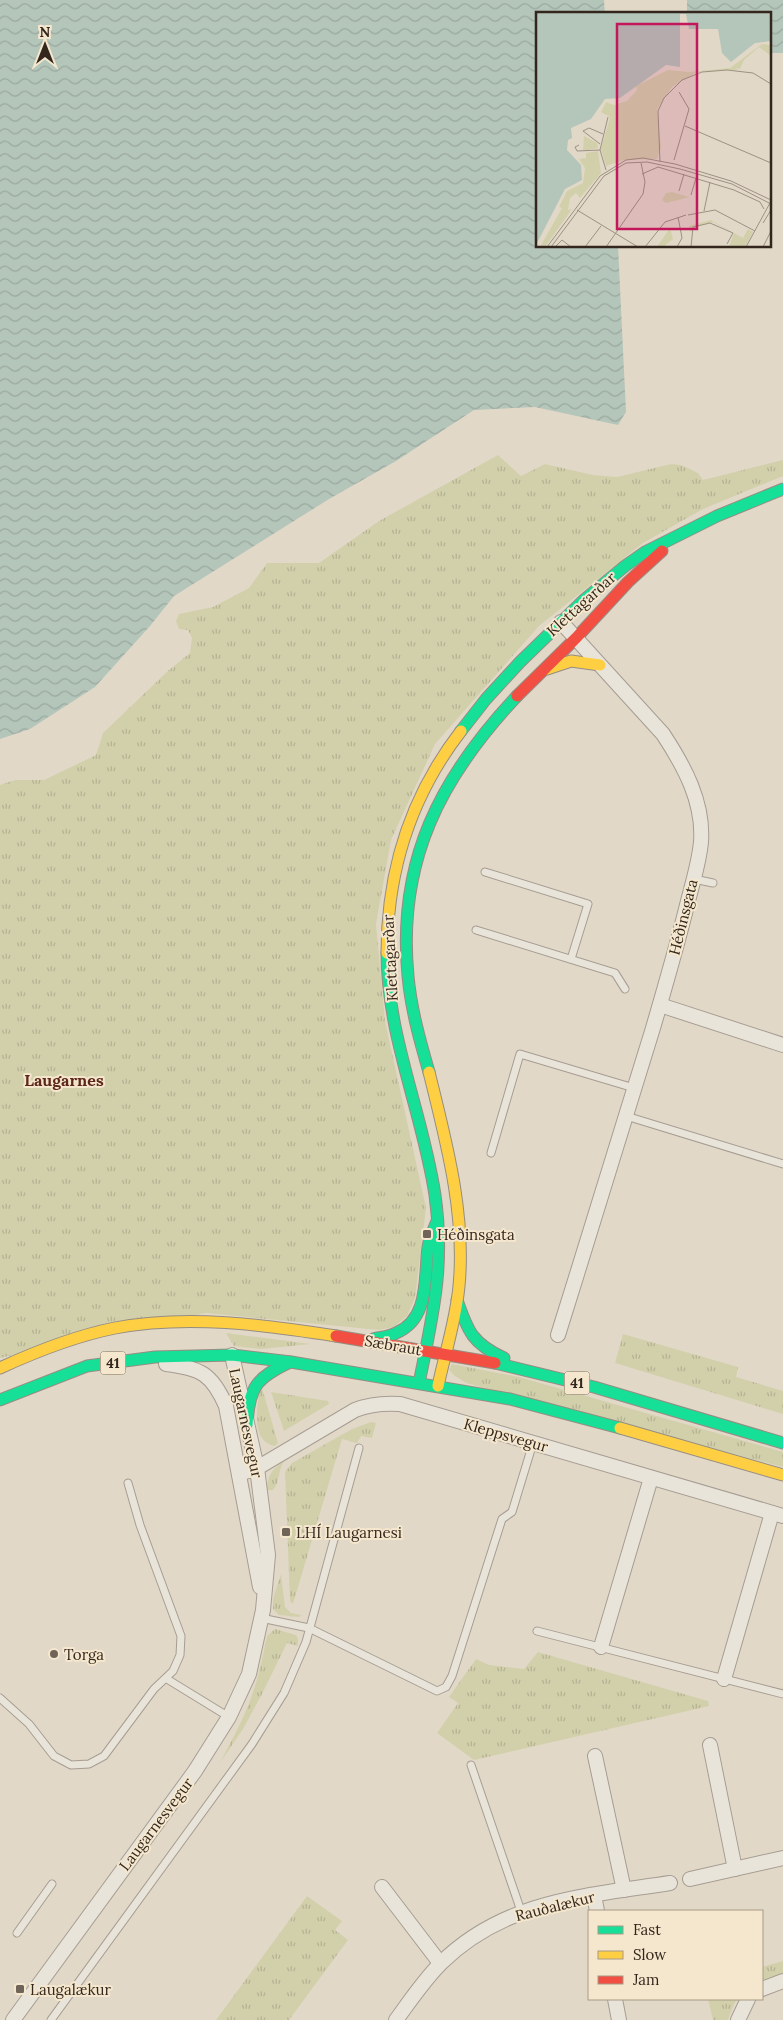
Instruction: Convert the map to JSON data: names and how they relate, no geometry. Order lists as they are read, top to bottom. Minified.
{"streets":{"main road":["Klettagarðar","Sæbraut","41"],"street":["Héðinsgata","Laugarnesvegur","Kleppsvegur","Rauðalækur"]},"crossings":[["Klettagarðar","Héðinsgata"],["Klettagarðar","Sæbraut"],["Klettagarðar","41"],["41","Laugarnesvegur"],["Laugarnesvegur","Kleppsvegur"]],"districts":["Laugarnes"],"places":{"transit":["Héðinsgata","LHÍ Laugarnesi","Laugalækur"],"other":["Torga"]},"legend":["Fast","Slow","Jam"],"north":"top"}
